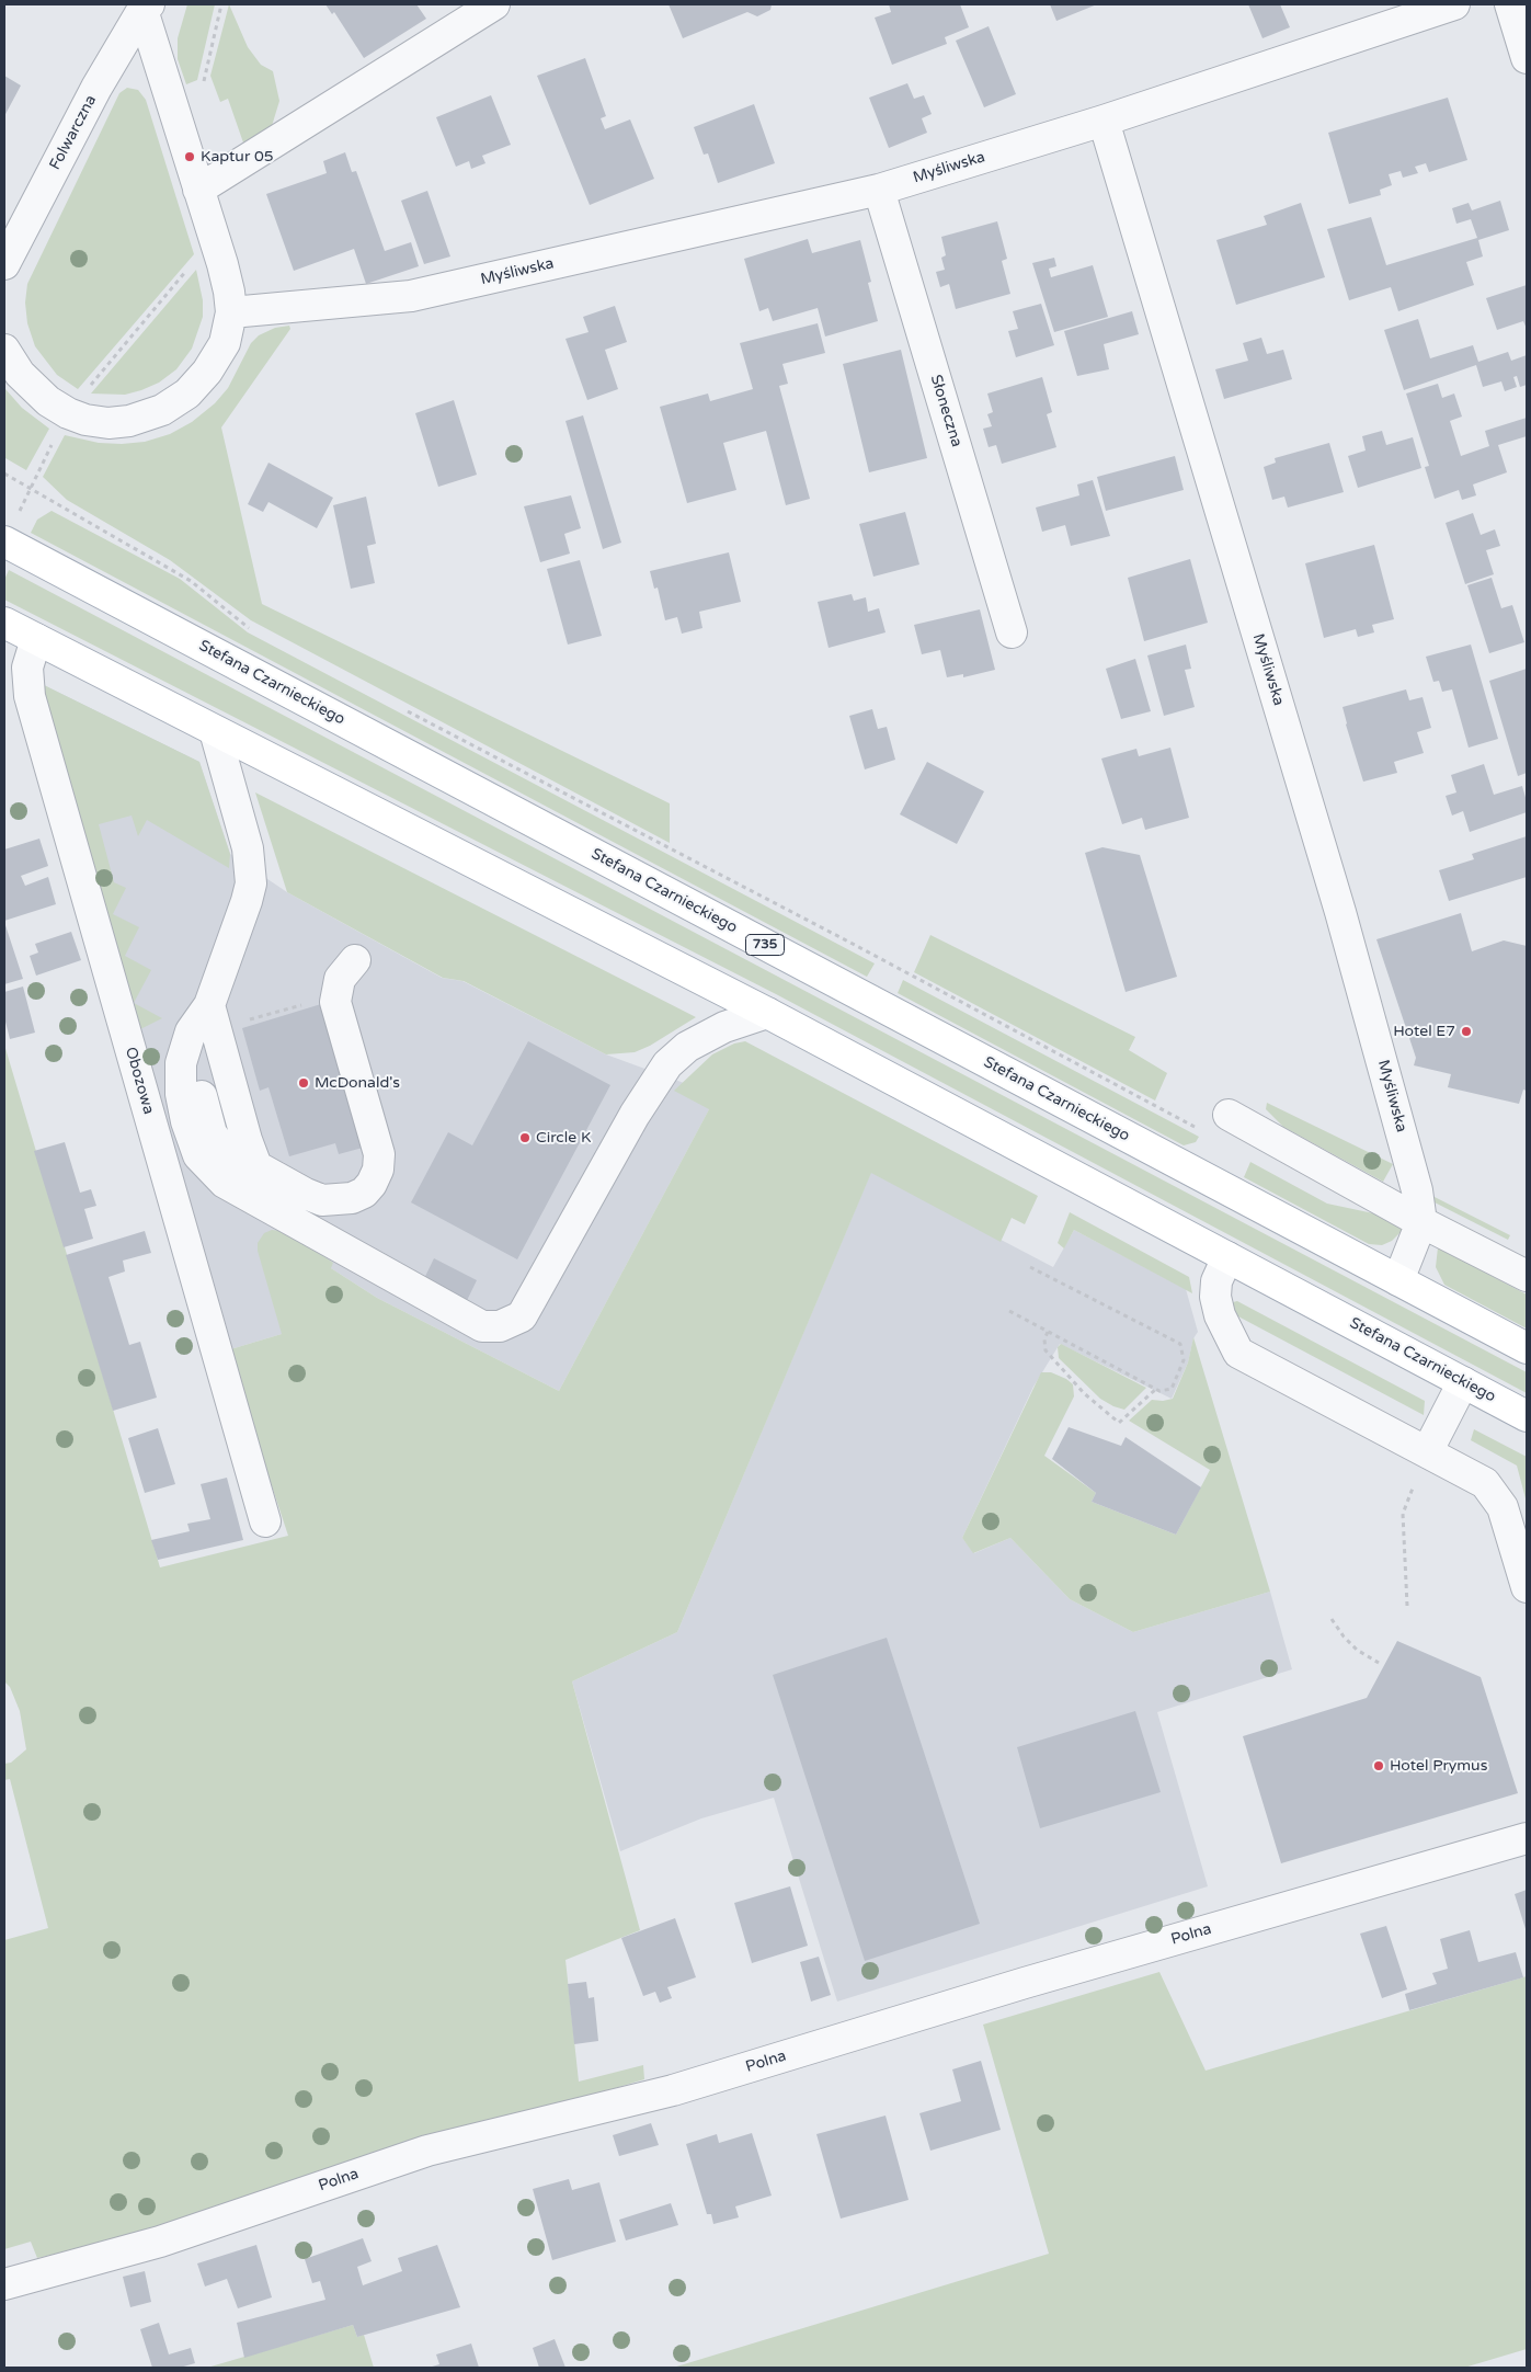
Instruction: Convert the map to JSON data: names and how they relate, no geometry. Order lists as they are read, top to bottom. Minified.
{"streets":{"main road":["Stefana Czarnieckiego","735"],"street":["Folwarczna","Myśliwska","Słoneczna","Obozowa","Polna"]},"crossings":[["Myśliwska","Słoneczna"],["Stefana Czarnieckiego","Obozowa"]],"places":["Kaptur 05","Hotel E7","McDonald's","Circle K","Hotel Prymus"]}
